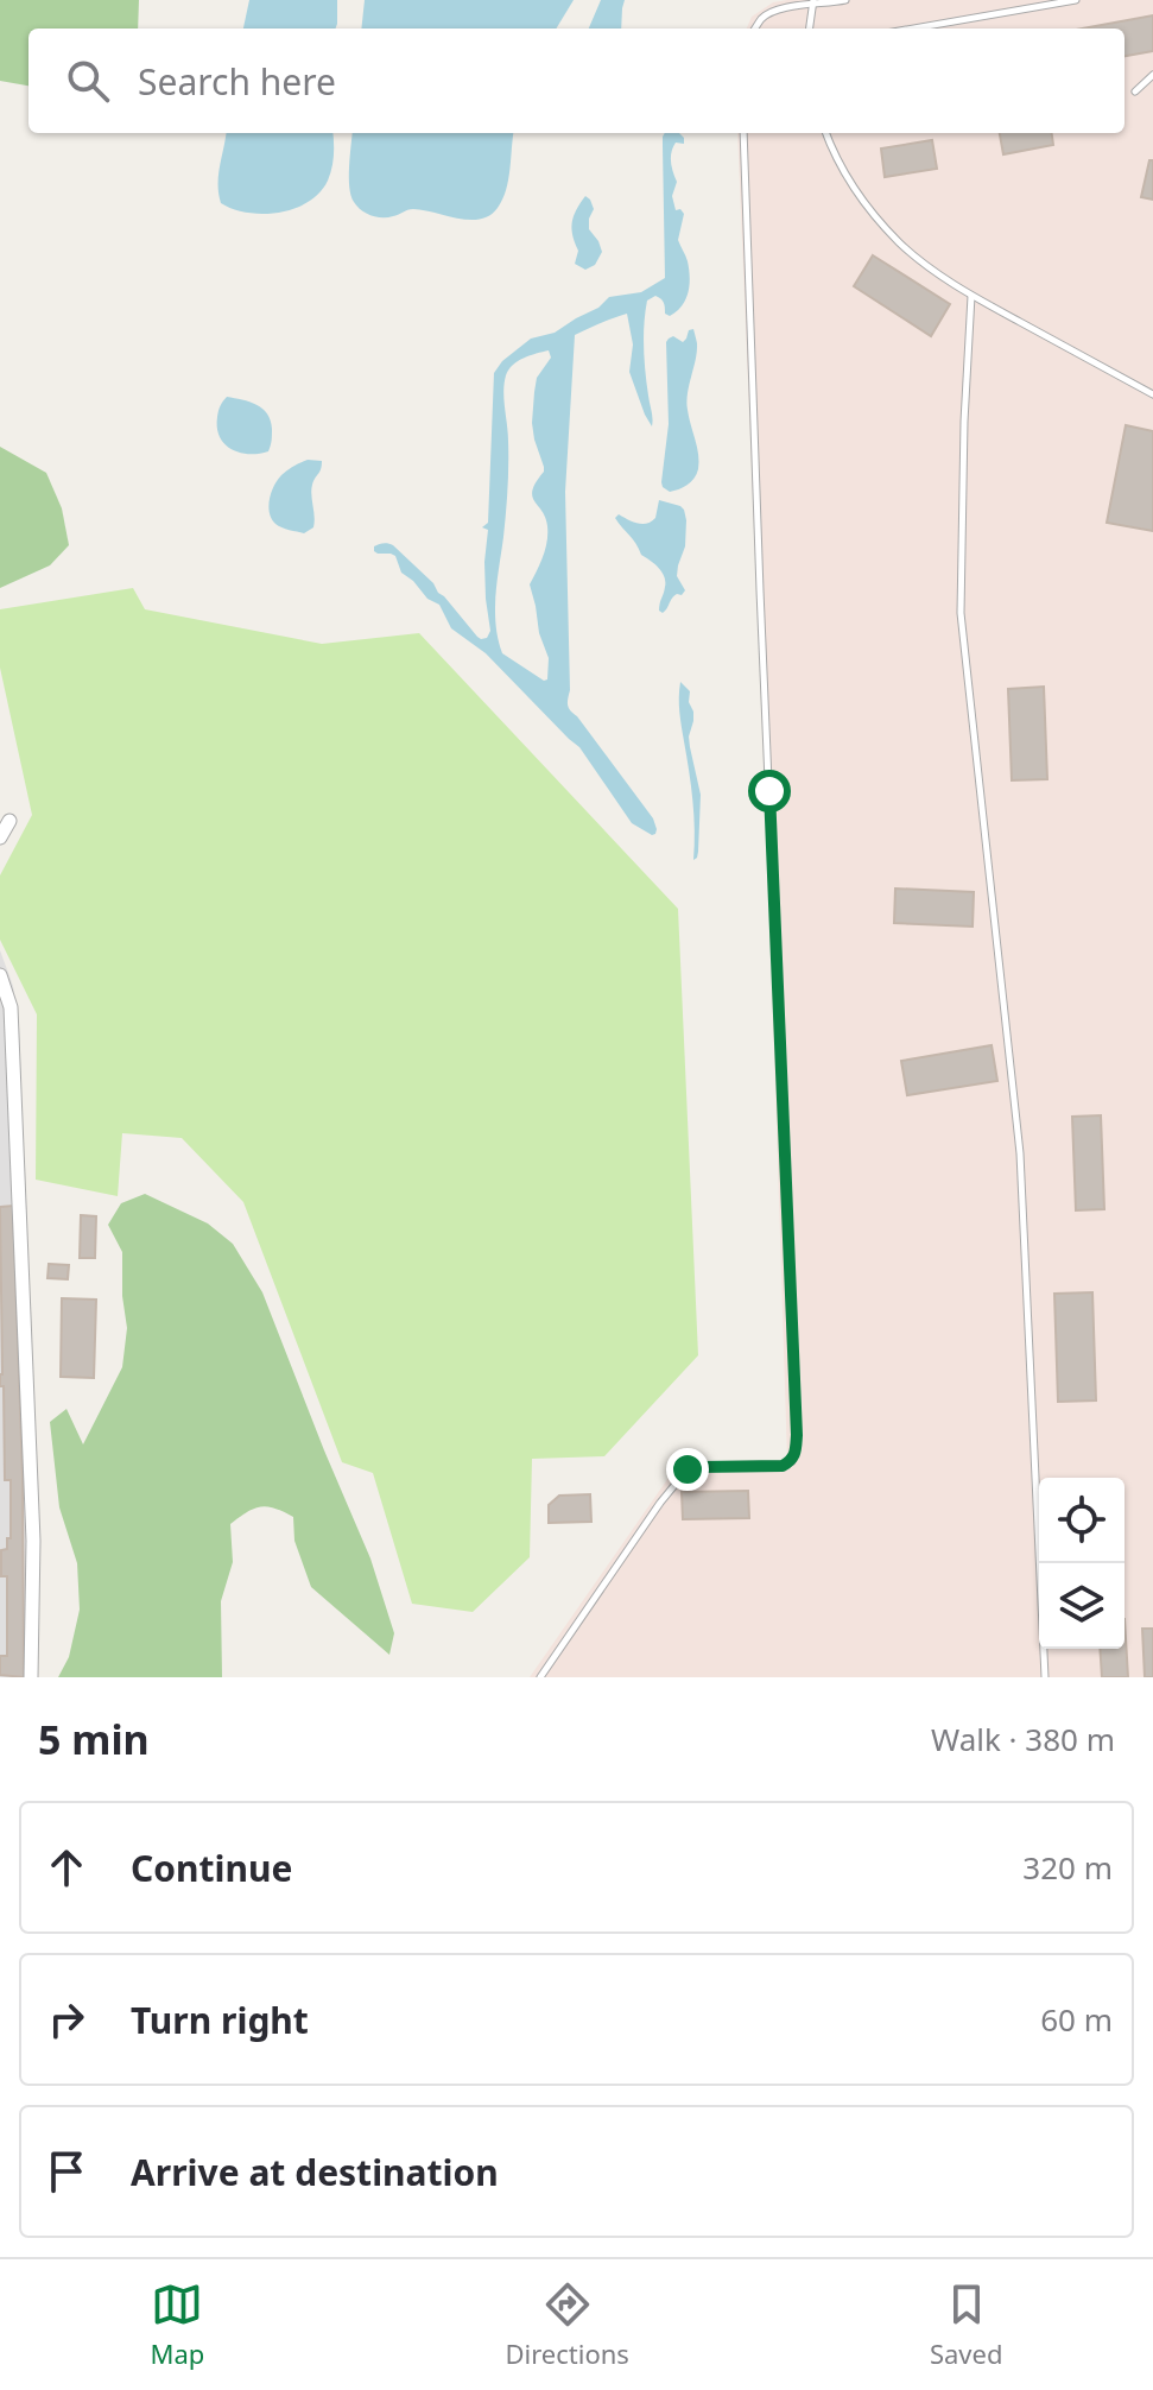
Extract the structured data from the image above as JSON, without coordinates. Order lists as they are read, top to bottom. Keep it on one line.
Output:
{"page":{"search":"Search here","heading":["5 min","Walk · 380 m"],"list":[["Continue","320 m"],["Turn right","60 m"],"Arrive at destination"],"nav":["Map","Directions","Saved"]}}
